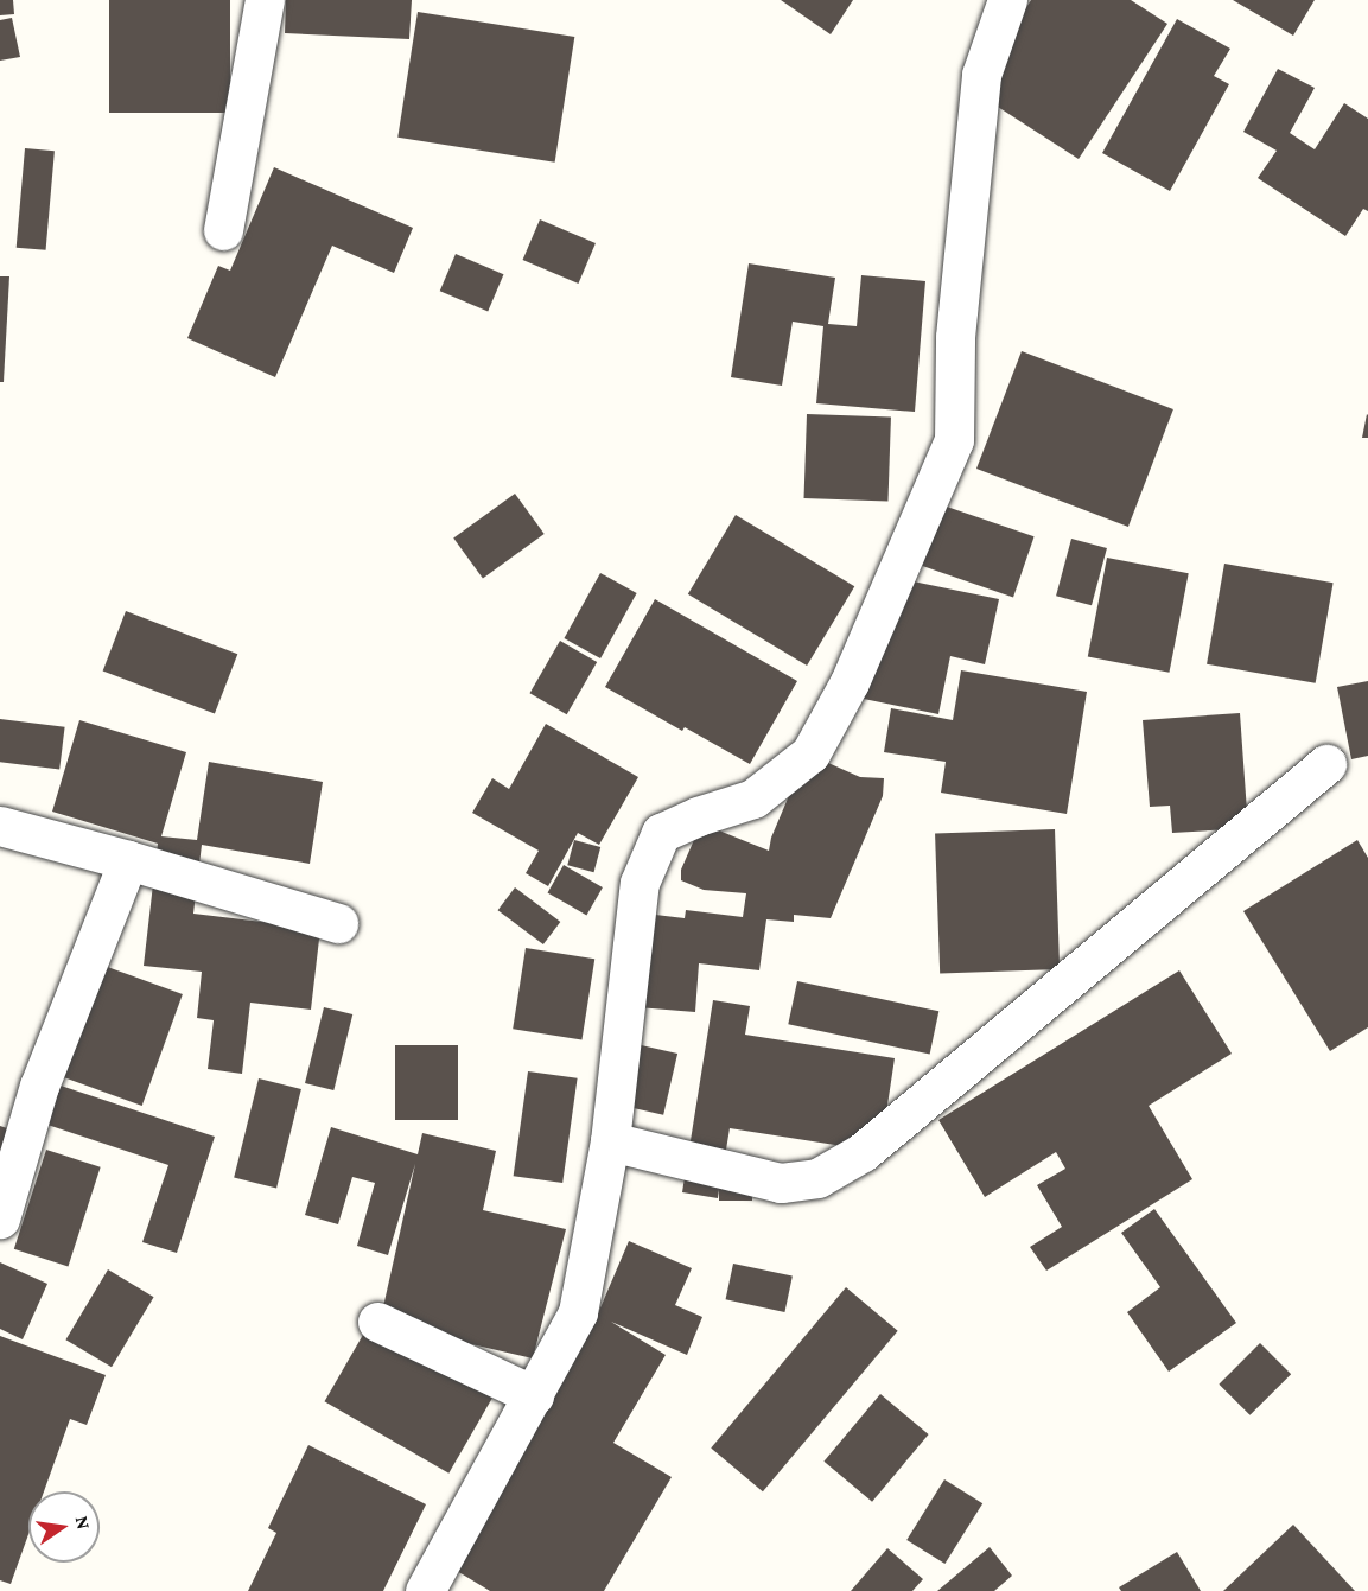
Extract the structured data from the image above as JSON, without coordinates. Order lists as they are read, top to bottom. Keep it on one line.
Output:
{"north":"right"}
